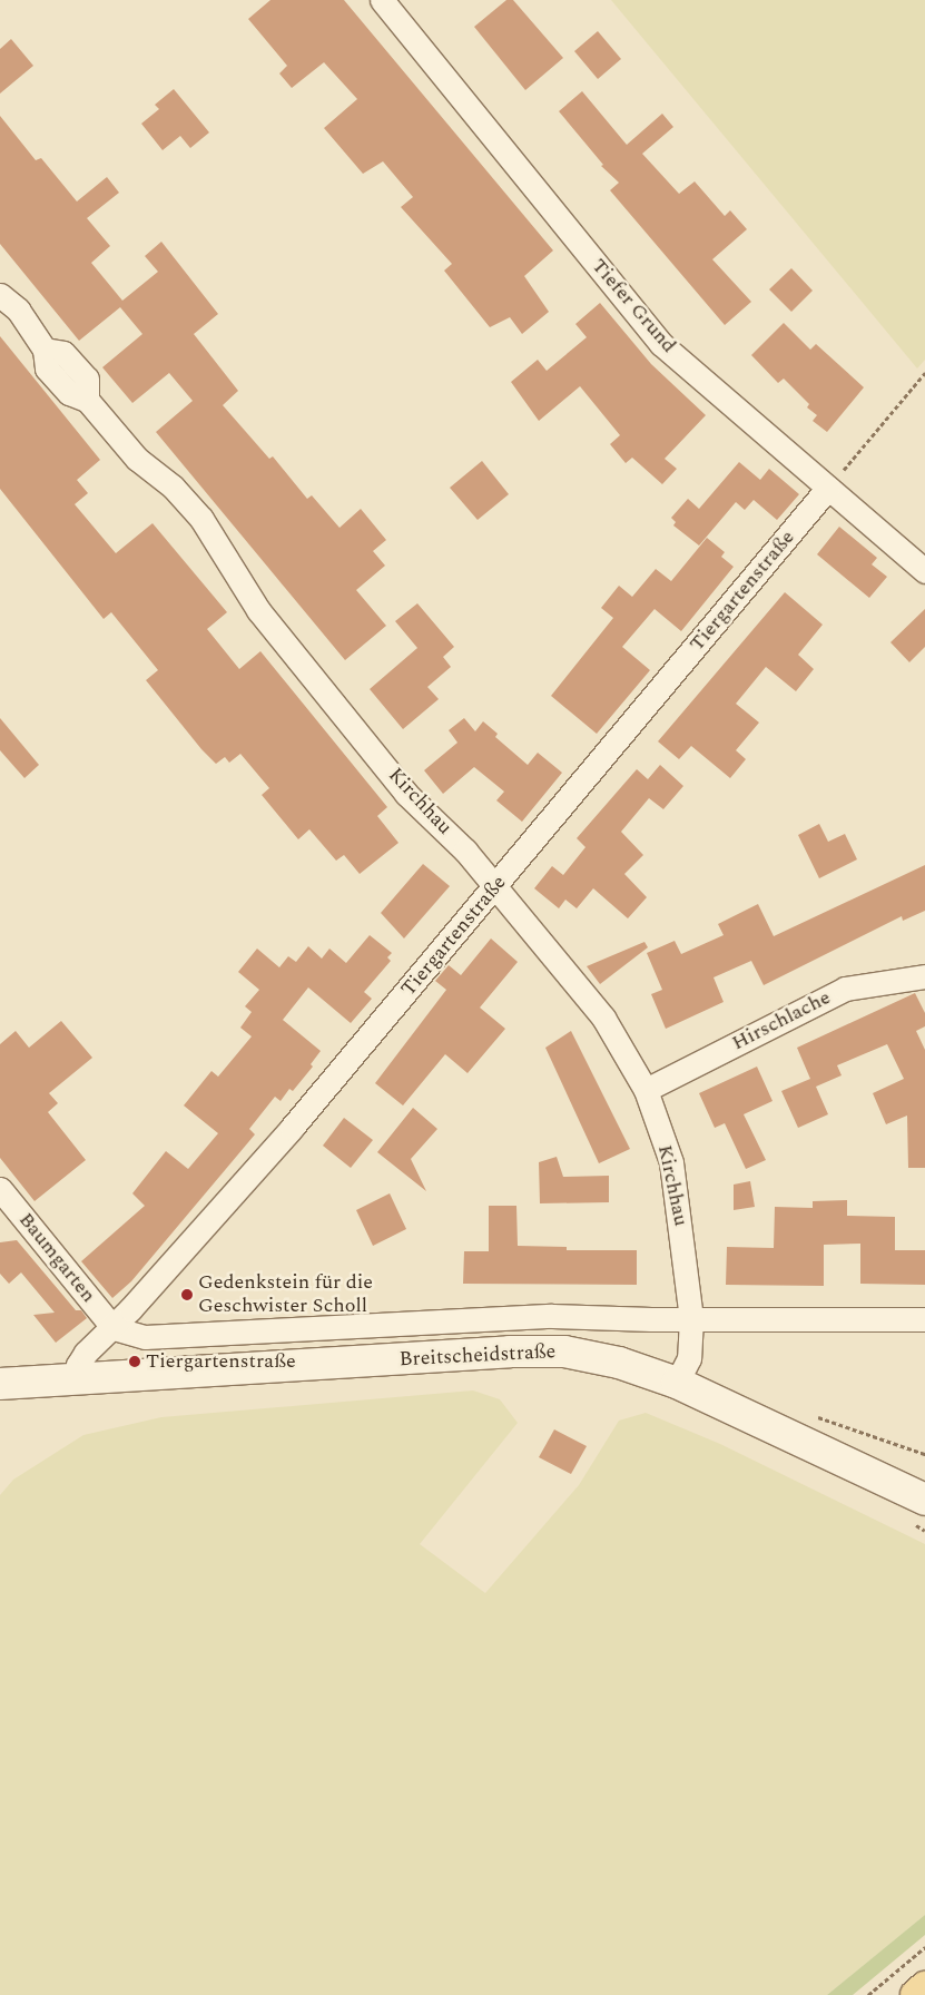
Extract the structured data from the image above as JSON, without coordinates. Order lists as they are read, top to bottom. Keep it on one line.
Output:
{"streets":{"street":["Tiefer Grund","Tiergartenstraße","Kirchhau","Hirschlache","Baumgarten","Breitscheidstraße"]},"crossings":[["Tiefer Grund","Tiergartenstraße"],["Tiergartenstraße","Kirchhau"],["Tiergartenstraße","Baumgarten"],["Tiergartenstraße","Breitscheidstraße"],["Kirchhau","Hirschlache"],["Kirchhau","Breitscheidstraße"],["Baumgarten","Breitscheidstraße"]],"places":["Gedenkstein für die Geschwister Scholl","Tiergartenstraße"]}
